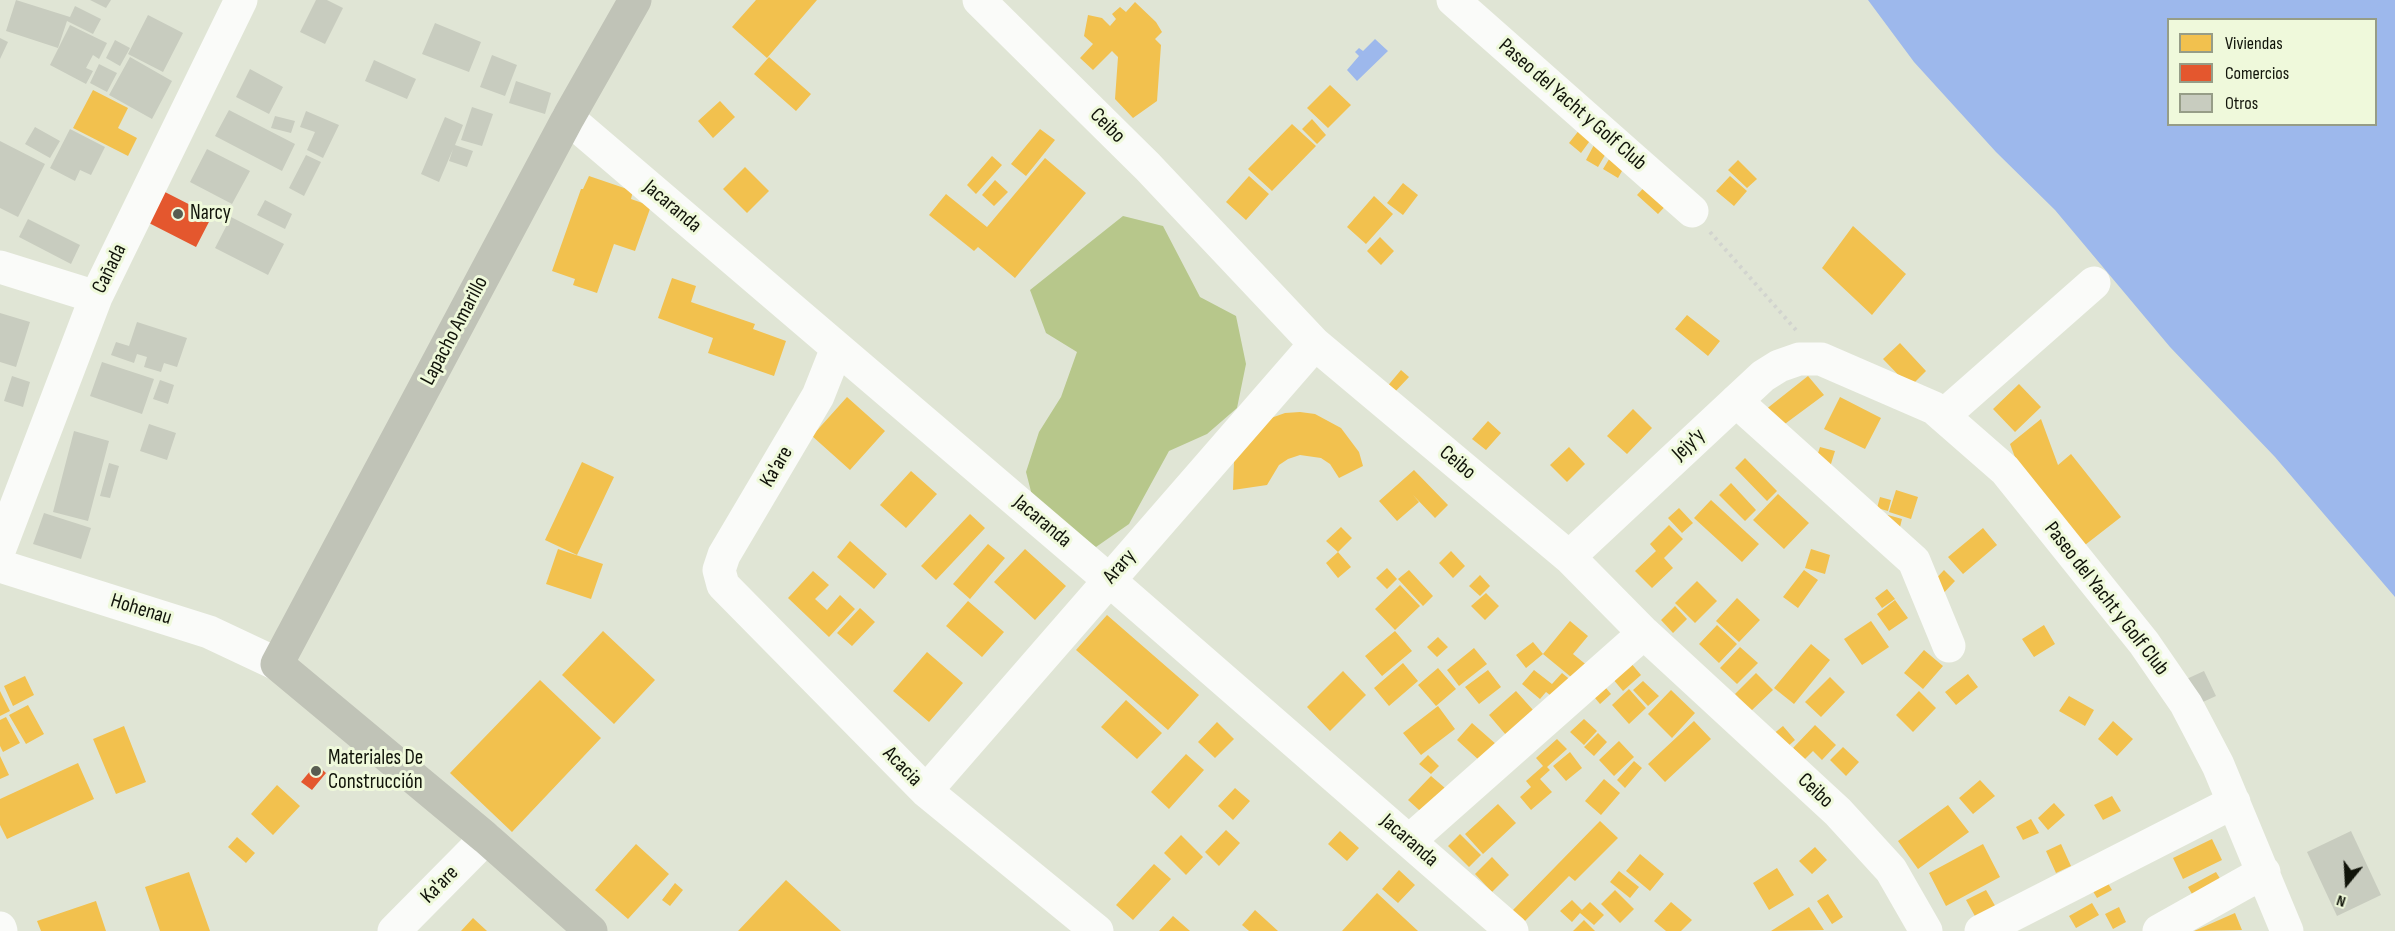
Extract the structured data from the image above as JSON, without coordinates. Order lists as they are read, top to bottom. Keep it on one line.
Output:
{"streets":{"main road":["Lapacho Amarillo"],"street":["Paseo del Yacht y Golf Club","Ceibo","Jacaranda","Cañada","Jejy'y","Ka'are","Arary","Hohenau","Acacia"]},"crossings":[["Paseo del Yacht y Golf Club","Jejy'y"],["Ceibo","Jejy'y"],["Ceibo","Arary"],["Jacaranda","Lapacho Amarillo"],["Jacaranda","Ka'are"],["Jacaranda","Arary"],["Lapacho Amarillo","Hohenau"],["Ka'are","Acacia"],["Arary","Acacia"]],"places":["Narcy","Materiales De Construcción"],"legend":["Viviendas","Comercios","Otros"],"north":"bottom"}
